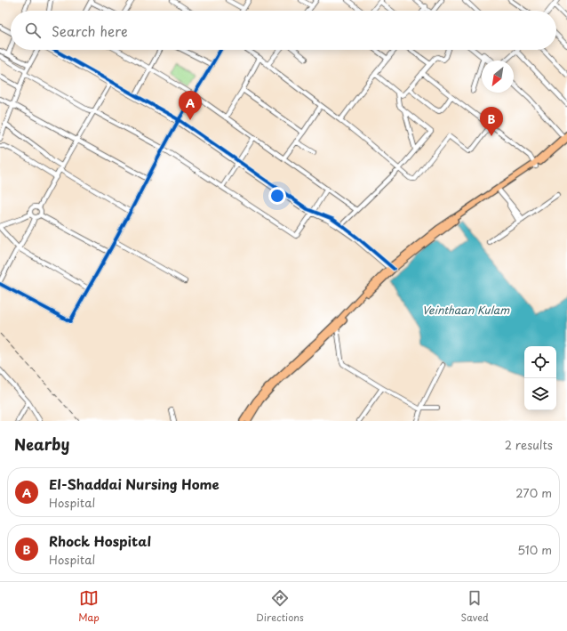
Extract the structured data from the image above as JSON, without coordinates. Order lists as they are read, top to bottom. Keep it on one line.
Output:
{"water":["Veinthaan Kulam"],"north":"bottom left","page":{"search":"Search here","pins":["A","B"],"heading":["Nearby","2 results"],"list":[{"mark":"A","name":"El-Shaddai Nursing Home","note":"Hospital","value":"270 m"},{"mark":"B","name":"Rhock Hospital","note":"Hospital","value":"510 m"}],"nav":["Map","Directions","Saved"]}}
